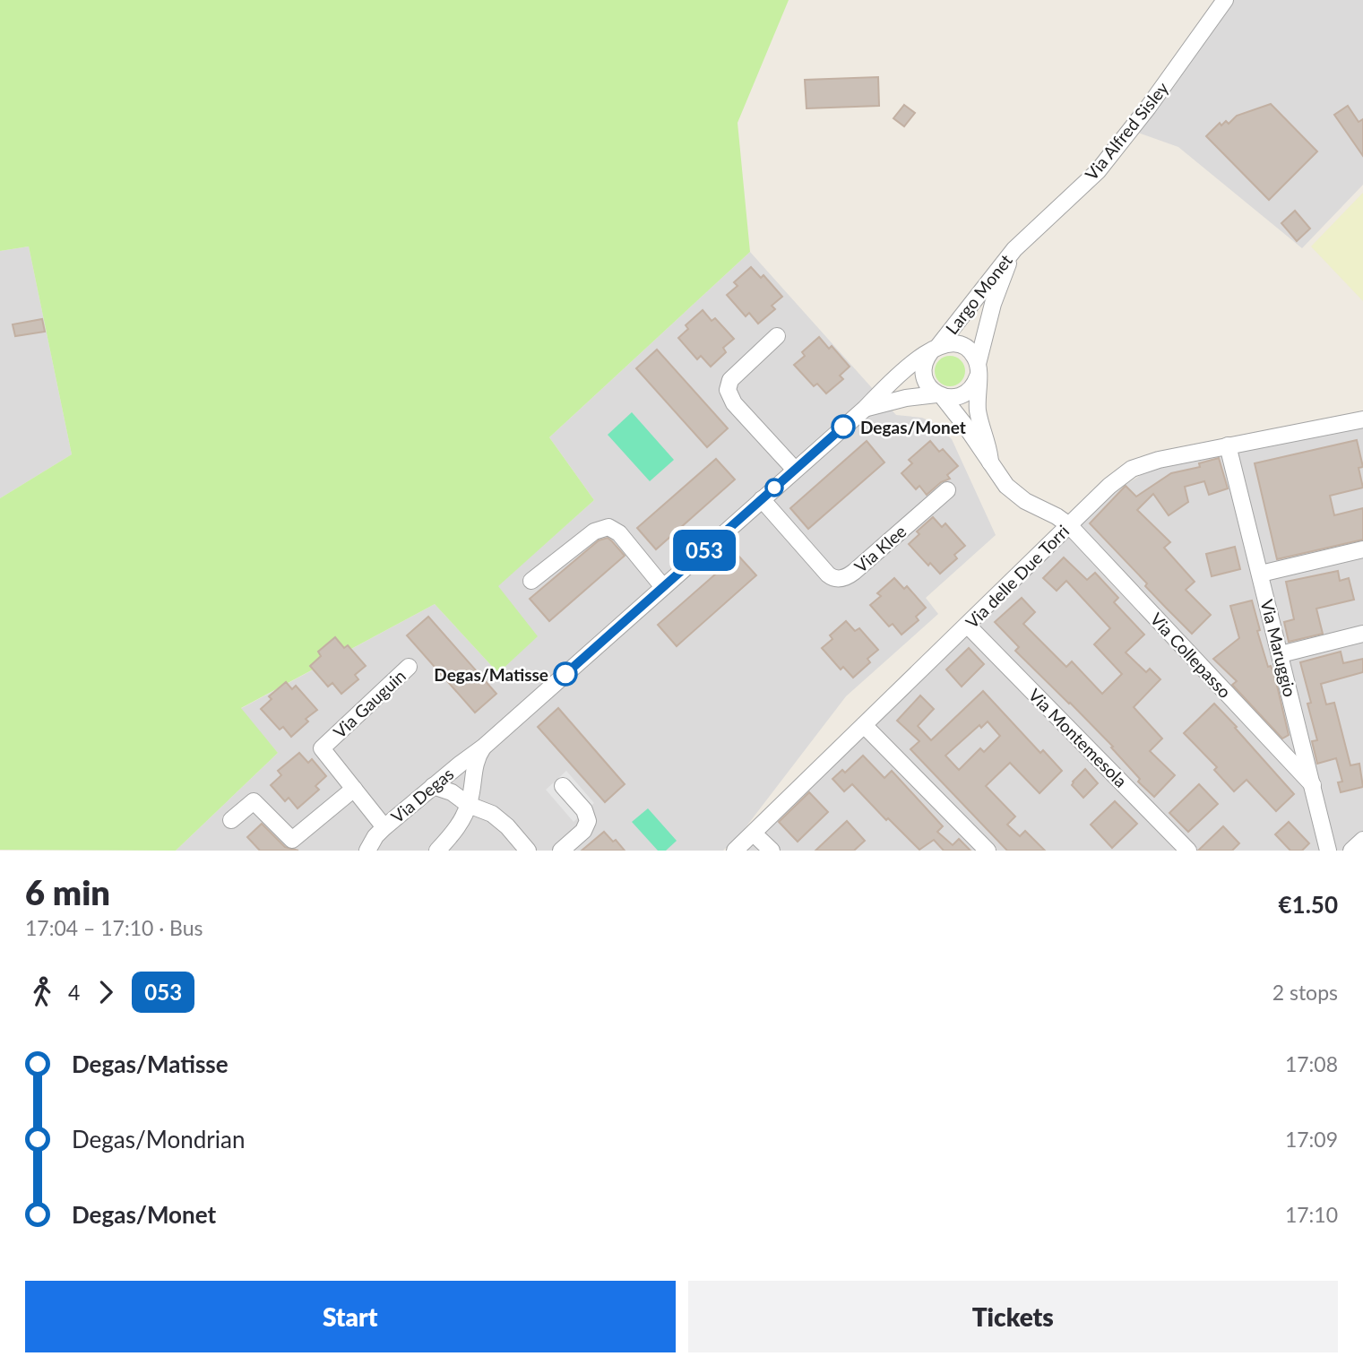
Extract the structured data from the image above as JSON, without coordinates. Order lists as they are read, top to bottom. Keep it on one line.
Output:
{"streets":{"street":["Via Alfred Sisley","Largo Monet","Via Klee","Via delle Due Torri","Via Maruggio","Via Collepasso","Via Gauguin","Via Montemesola","Via Degas"]},"crossings":[["Via Alfred Sisley","Largo Monet"],["Largo Monet","Via Degas"],["Via Klee","Via Degas"],["Via delle Due Torri","Via Maruggio"],["Via delle Due Torri","Via Collepasso"],["Via delle Due Torri","Via Montemesola"],["Via Maruggio","Via Collepasso"],["Via Gauguin","Via Degas"]],"places":["Degas/Monet","Degas/Matisse"],"lines":["bus line 053"],"page":{"on_map":"053","heading":["6 min","17:04 – 17:10 · Bus","€1.50"],"legs":["4","053","2 stops"],"list":[{"name":"Degas/Matisse","value":"17:08"},{"name":"Degas/Mondrian","value":"17:09"},{"name":"Degas/Monet","value":"17:10"}],"buttons":["Start","Tickets"]}}
